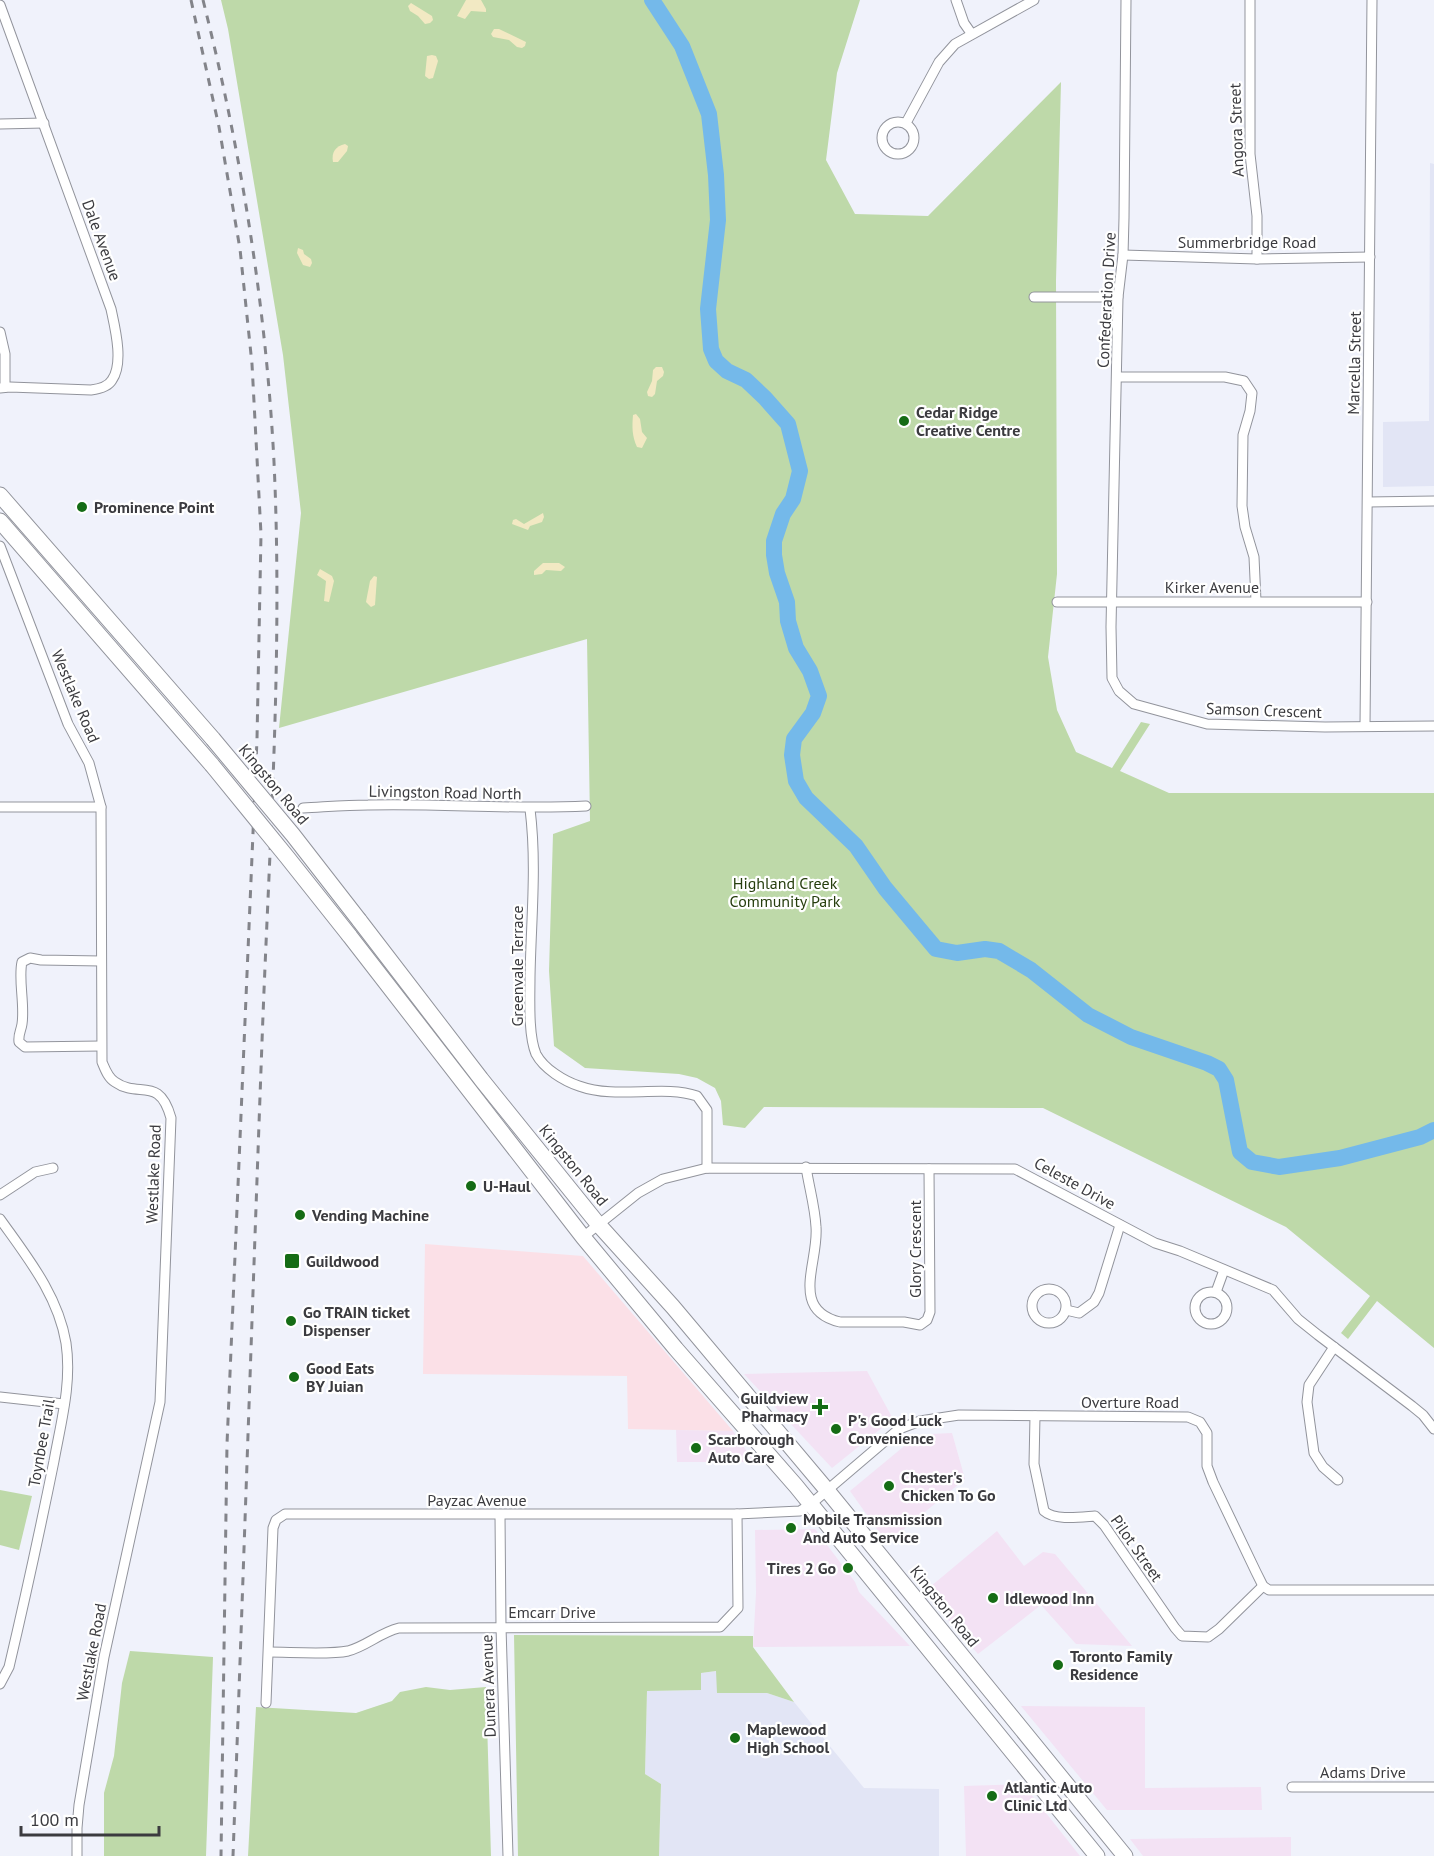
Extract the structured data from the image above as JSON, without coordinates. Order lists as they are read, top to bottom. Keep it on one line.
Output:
{"streets":{"main road":["Kingston Road"],"street":["Angora Street","Dale Avenue","Summerbridge Road","Confederation Drive","Marcella Street","Kirker Avenue","Westlake Road","Samson Crescent","Livingston Road North","Greenvale Terrace","Celeste Drive","Glory Crescent","Overture Road","Toynbee Trail","Payzac Avenue","Pilot Street","Emcarr Drive","Dunera Avenue","Adams Drive"]},"crossings":[["Angora Street","Summerbridge Road"],["Summerbridge Road","Confederation Drive"],["Summerbridge Road","Marcella Street"],["Confederation Drive","Kirker Avenue"],["Confederation Drive","Samson Crescent"],["Marcella Street","Kirker Avenue"],["Marcella Street","Samson Crescent"],["Kirker Avenue","Samson Crescent"],["Kingston Road","Celeste Drive"],["Kingston Road","Overture Road"],["Livingston Road North","Greenvale Terrace"],["Greenvale Terrace","Celeste Drive"],["Celeste Drive","Glory Crescent"],["Overture Road","Payzac Avenue"],["Overture Road","Pilot Street"],["Payzac Avenue","Emcarr Drive"],["Payzac Avenue","Dunera Avenue"],["Emcarr Drive","Dunera Avenue"]],"parks":["Highland Creek Community Park"],"places":{"other":["Cedar Ridge Creative Centre","Prominence Point","U-Haul","Vending Machine","Go TRAIN ticket Dispenser","Good Eats BY Juian","P's Good Luck Convenience","Scarborough Auto Care","Chester's Chicken To Go","Mobile Transmission And Auto Service","Tires 2 Go","Idlewood Inn","Toronto Family Residence","Maplewood High School","Atlantic Auto Clinic Ltd"],"transit":["Guildwood"],"health":["Guildview Pharmacy"]},"scale_bar":"100 m"}
